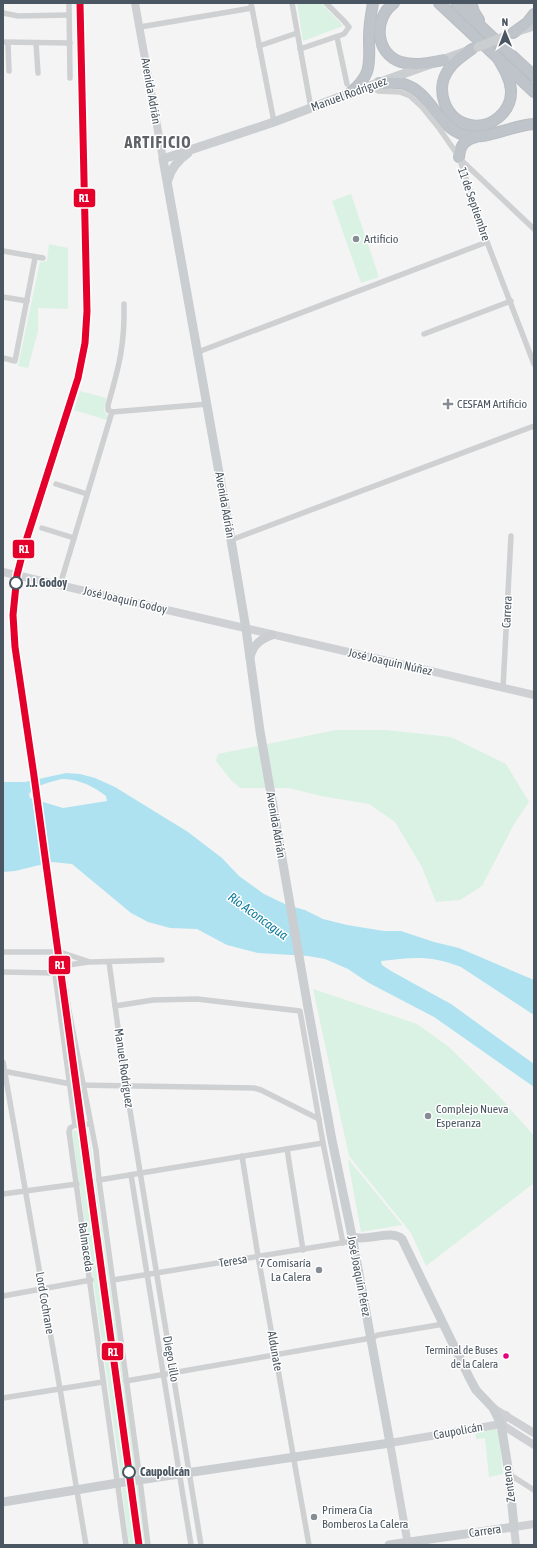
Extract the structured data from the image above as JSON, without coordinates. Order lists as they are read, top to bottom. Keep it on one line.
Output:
{"streets":{"main road":["Avenida Adrián","Manuel Rodríguez","Carrera","Teresa","José Joaquín Pérez","Caupolicán","Zenteno"],"street":["11 de Septiembre","José Joaquín Godoy","José Joaquín Núñez","Balmaceda","Lord Cochrane","Aldunate","Diego Lillo"]},"crossings":[["Avenida Adrián","Manuel Rodríguez"],["Avenida Adrián","José Joaquín Godoy"],["Avenida Adrián","José Joaquín Núñez"],["Avenida Adrián","José Joaquín Pérez"],["Manuel Rodríguez","11 de Septiembre"],["Manuel Rodríguez","Diego Lillo"],["José Joaquín Godoy","José Joaquín Núñez"],["Carrera","José Joaquín Núñez"],["Carrera","José Joaquín Pérez"],["Carrera","Zenteno"],["Balmaceda","Teresa"],["Balmaceda","Caupolicán"],["Teresa","José Joaquín Pérez"],["Teresa","Aldunate"],["Teresa","Diego Lillo"],["José Joaquín Pérez","Caupolicán"],["Lord Cochrane","Caupolicán"],["Aldunate","Caupolicán"],["Diego Lillo","Caupolicán"],["Caupolicán","Zenteno"]],"districts":["ARTIFICIO"],"water":["Río Aconcagua"],"places":{"other":["Artificio","J.J. Godoy","Complejo Nueva Esperanza","7 Comisaría La Calera","Terminal de Buses de la Calera","Caupolicán","Primera Cía Bomberos La Calera"],"health":["CESFAM Artificio"]},"lines":["transit line R1"],"north":"top"}
